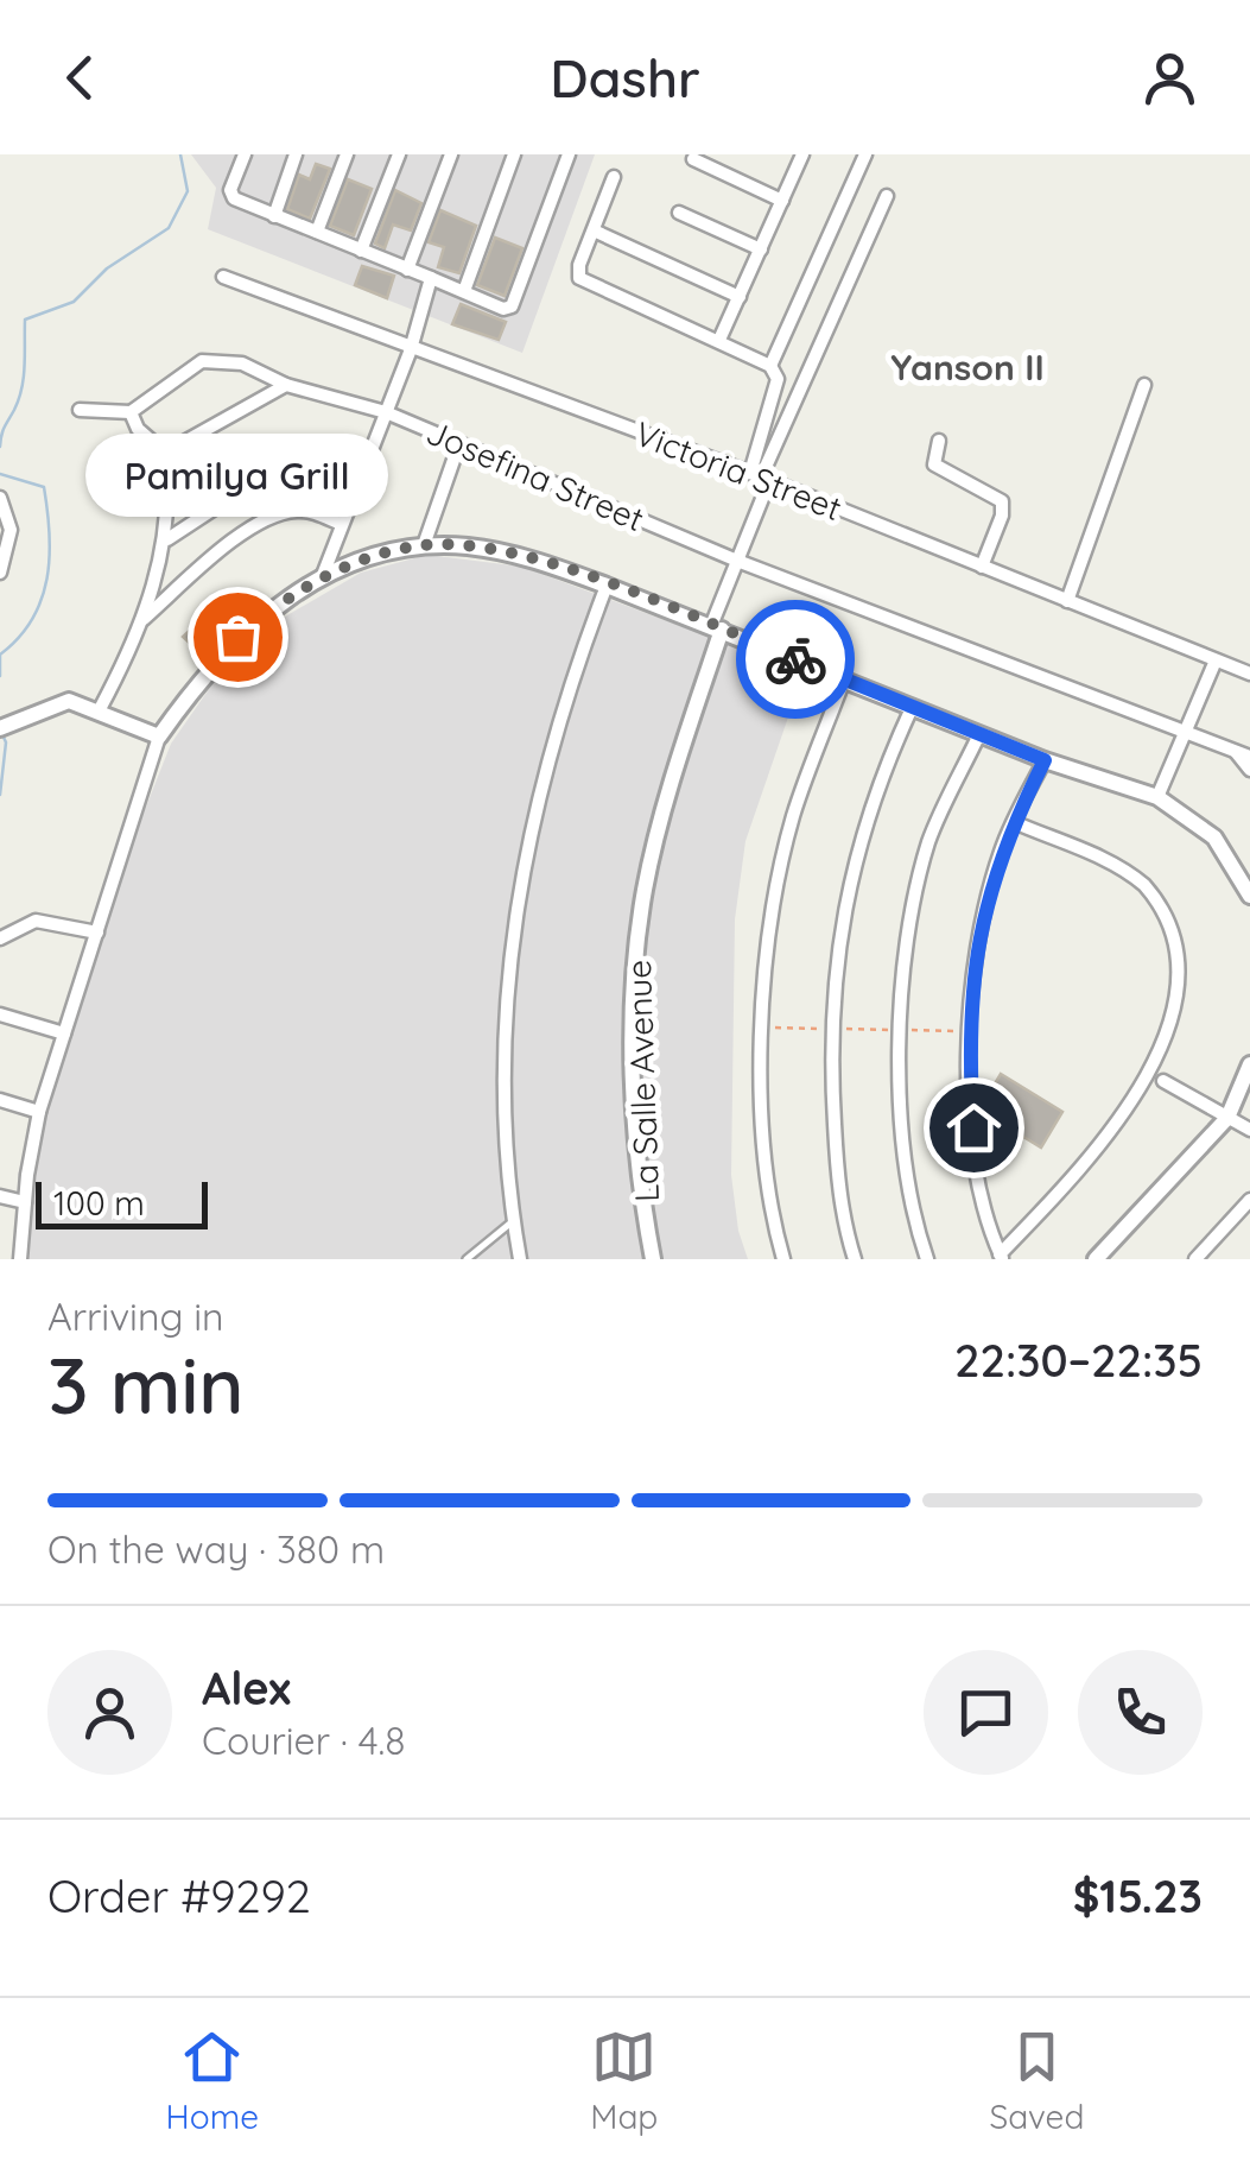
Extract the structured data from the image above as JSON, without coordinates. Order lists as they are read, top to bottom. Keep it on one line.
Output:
{"streets":{"street":["Victoria Street","Josefina Street","La Salle Avenue"]},"districts":["Yanson II"],"places":["Pamilya Grill"],"scale_bar":"100 m","page":{"header":"Dashr","bubble":"Pamilya Grill","scale":"100 m","heading":["3 min","Arriving in","22:30–22:35"],"panel":["Alex","Courier · 4.8","Order #9292","$15.23"],"bar":"On the way · 380 m","tabs":["Home","Map","Saved"]}}
